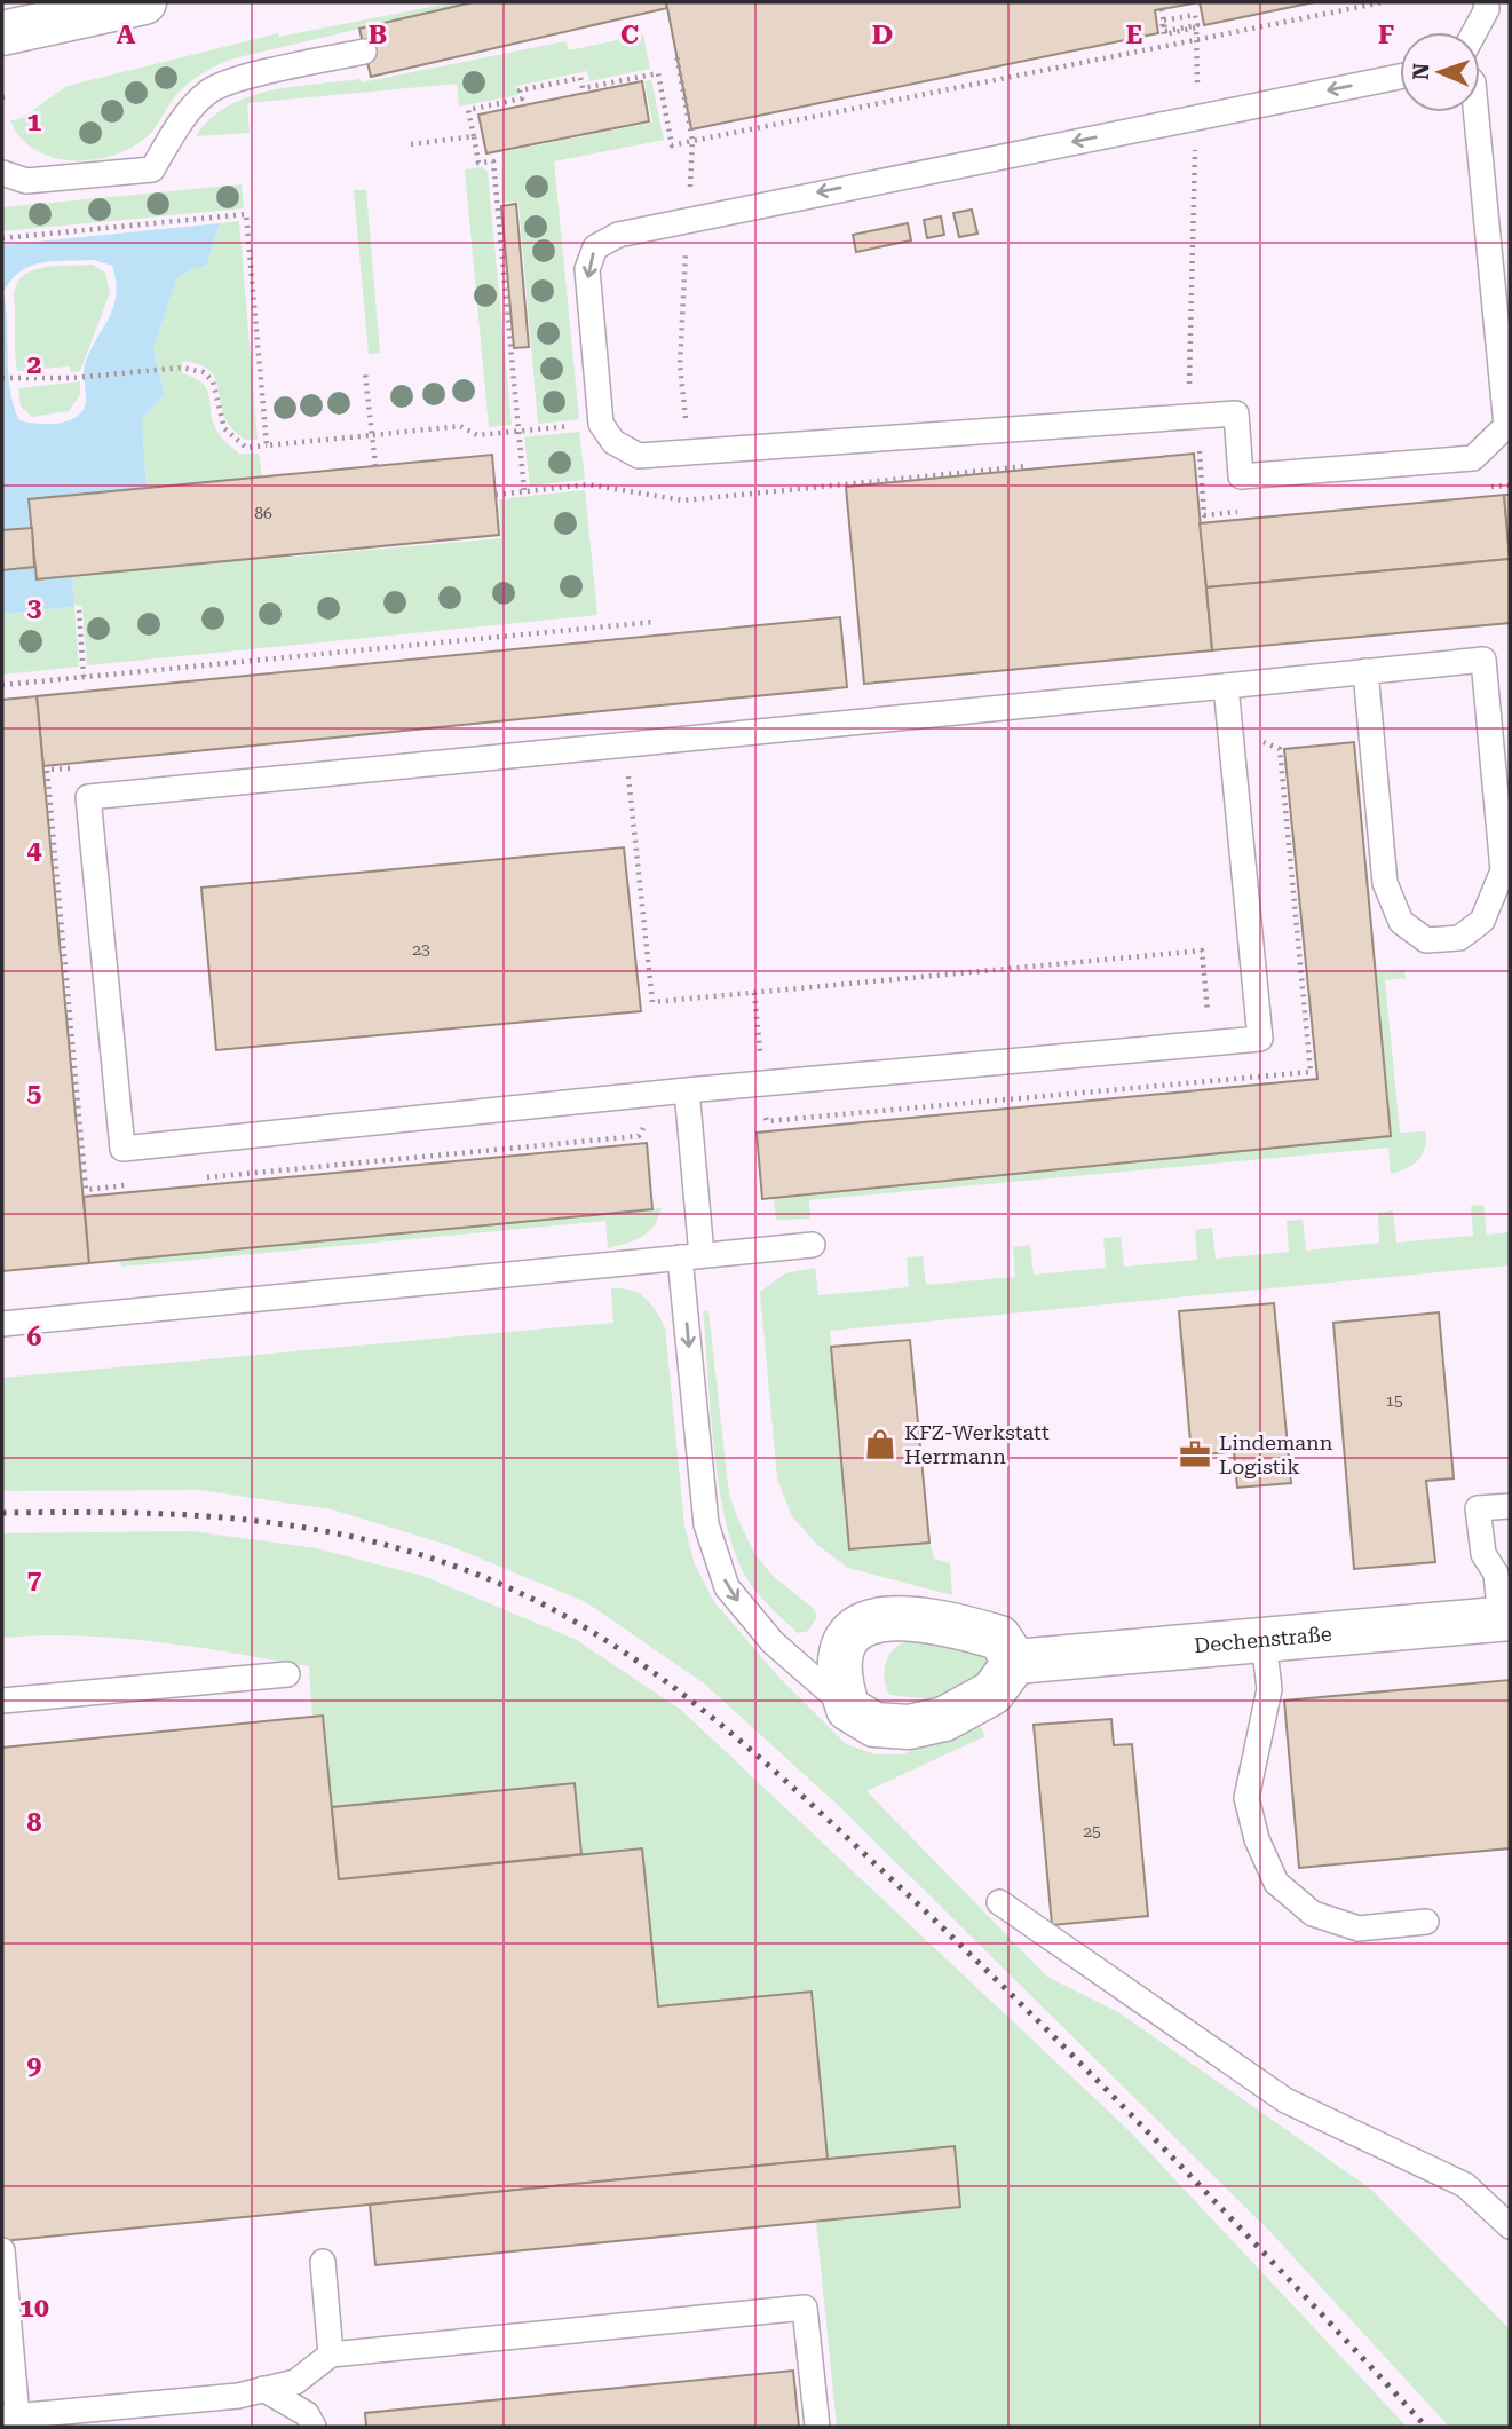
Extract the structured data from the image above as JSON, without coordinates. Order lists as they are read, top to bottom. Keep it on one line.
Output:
{"streets":{"street":["Dechenstraße"]},"places":{"shop":["KFZ-Werkstatt Herrmann"],"office":["Lindemann Logistik"]},"house_numbers":["86","23","15","25"],"north":"left","grid":{"columns":["A","B","C","D","E","F"],"rows":["1","2","3","4","5","6","7","8","9","10"]}}
